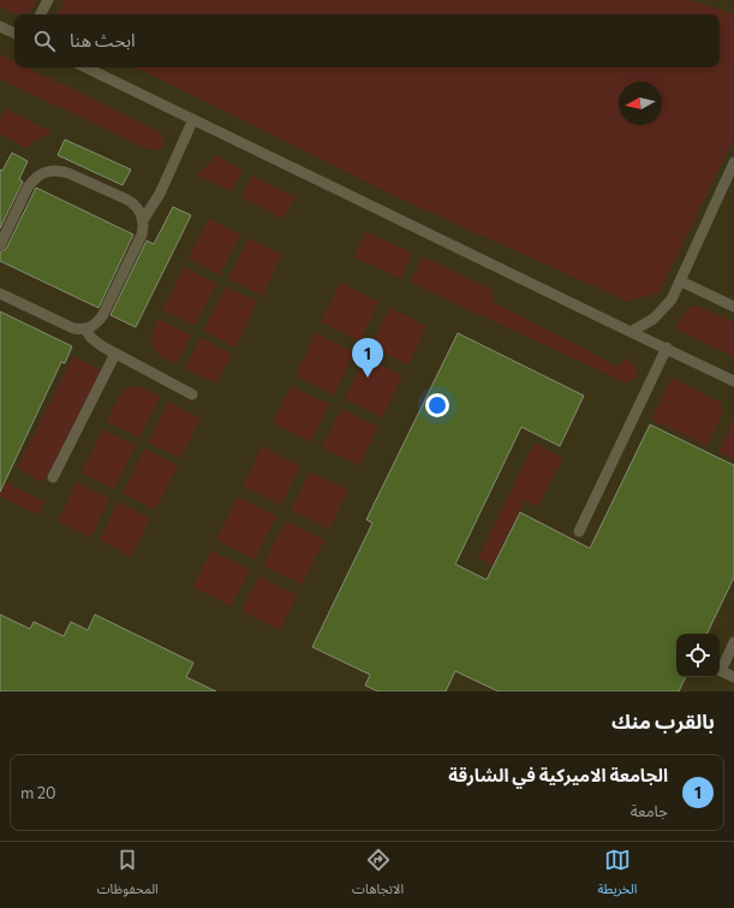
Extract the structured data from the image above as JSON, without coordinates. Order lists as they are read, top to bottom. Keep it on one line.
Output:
{"north":"left","page":{"search":"ابحث هنا","pins":"1","heading":"بالقرب منك","list":[{"mark":"1","name":"الجامعة الاميركية في الشارقة","note":"جامعة","value":"20 m"}],"nav":["الخريطة","الاتجاهات","المحفوظات"]}}
